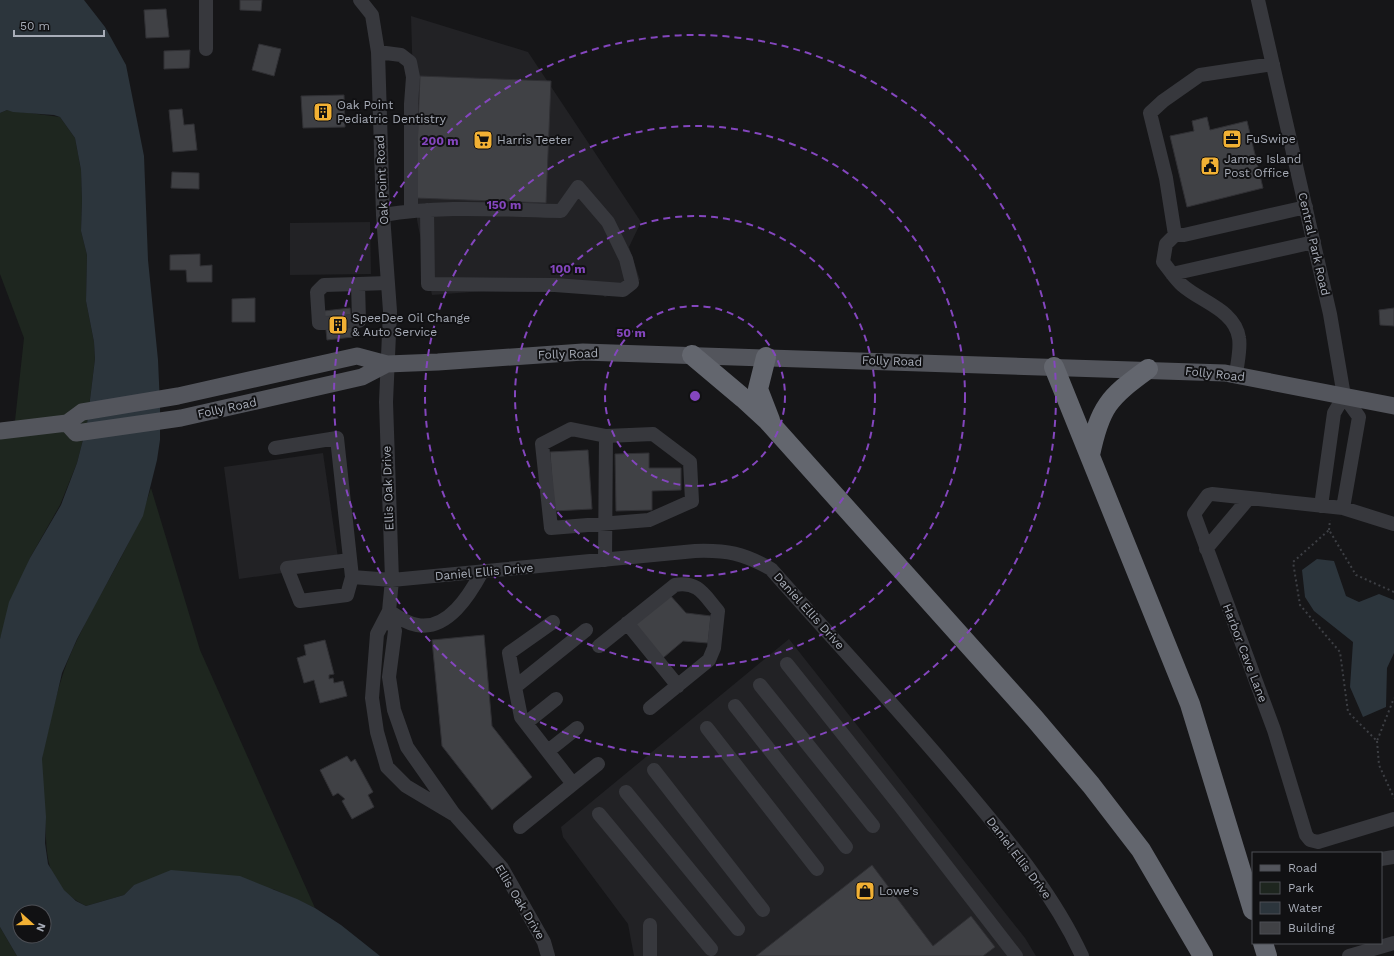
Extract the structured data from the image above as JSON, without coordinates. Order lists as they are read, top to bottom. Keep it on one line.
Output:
{"streets":{"main road":["Folly Road"],"street":["Oak Point Road","Central Park Road","Ellis Oak Drive","Daniel Ellis Drive","Harbor Cave Lane"]},"crossings":[["Oak Point Road","Folly Road"],["Oak Point Road","Ellis Oak Drive"],["Central Park Road","Folly Road"],["Folly Road","Ellis Oak Drive"],["Ellis Oak Drive","Daniel Ellis Drive"]],"places":{"building":["Oak Point Pediatric Dentistry","SpeeDee Oil Change & Auto Service"],"office":["FuSwipe"],"supermarket":["Harris Teeter"],"public building":["James Island Post Office"],"shop":["Lowe's"]},"legend":["Road","Park","Water","Building"],"scale_bar":"50 m","north":"right","rings":["200 m","150 m","100 m","50 m"]}
